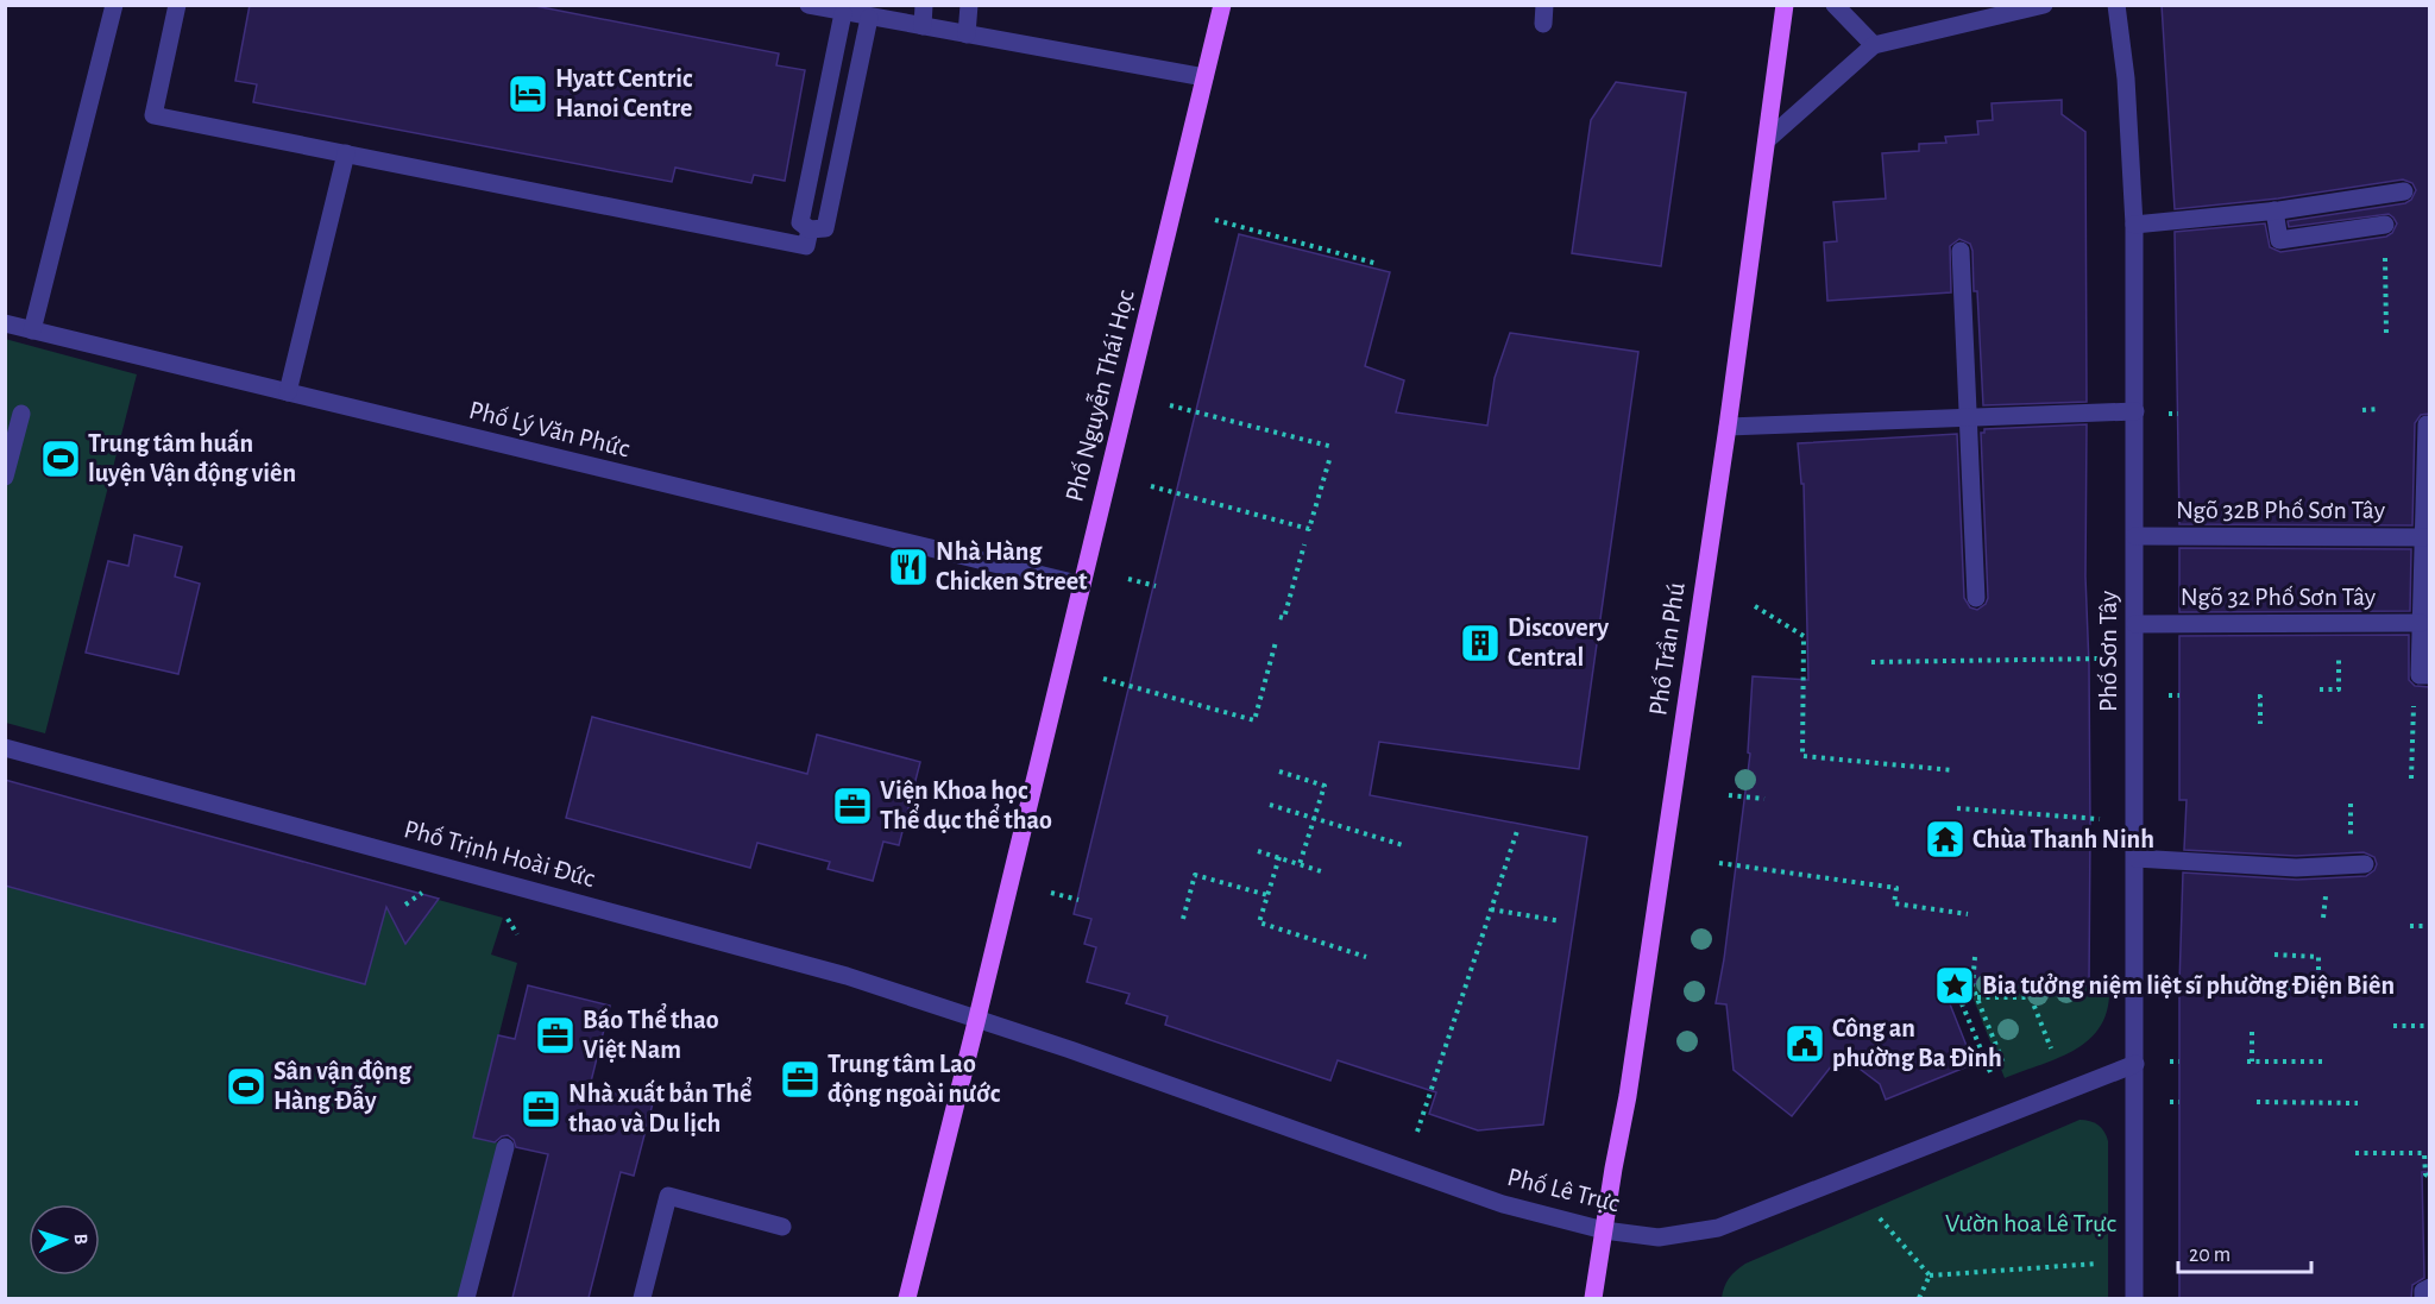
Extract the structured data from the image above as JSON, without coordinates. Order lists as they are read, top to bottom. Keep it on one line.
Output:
{"streets":{"main road":["Phố Nguyễn Thái Học","Phố Trần Phú"],"street":["Phố Lý Văn Phức","Ngõ 32B Phố Sơn Tây","Ngõ 32 Phố Sơn Tây","Phố Sơn Tây","Phố Trịnh Hoài Đức","Phố Lê Trực"]},"crossings":[["Phố Nguyễn Thái Học","Phố Lý Văn Phức"],["Phố Nguyễn Thái Học","Phố Trịnh Hoài Đức"],["Phố Nguyễn Thái Học","Phố Lê Trực"],["Ngõ 32B Phố Sơn Tây","Phố Sơn Tây"],["Ngõ 32 Phố Sơn Tây","Phố Sơn Tây"],["Phố Trần Phú","Phố Lê Trực"],["Phố Sơn Tây","Phố Lê Trực"],["Phố Trịnh Hoài Đức","Phố Lê Trực"]],"parks":["Vườn hoa Lê Trực"],"places":{"hotel":["Hyatt Centric Hanoi Centre"],"sports":["Trung tâm huấn luyện Vận động viên","Sân vận động Hàng Đẫy"],"restaurant":["Nhà Hàng Chicken Street"],"building":["Discovery Central"],"office":["Viện Khoa học Thể dục thể thao","Báo Thể thao Việt Nam","Trung tâm Lao động ngoài nước","Nhà xuất bản Thể thao và Du lịch"],"temple":["Chùa Thanh Ninh"],"place":["Bia tưởng niệm liệt sĩ phường Điện Biên"],"public building":["Công an phường Ba Đình"]},"scale_bar":"20 m","north":"right"}
